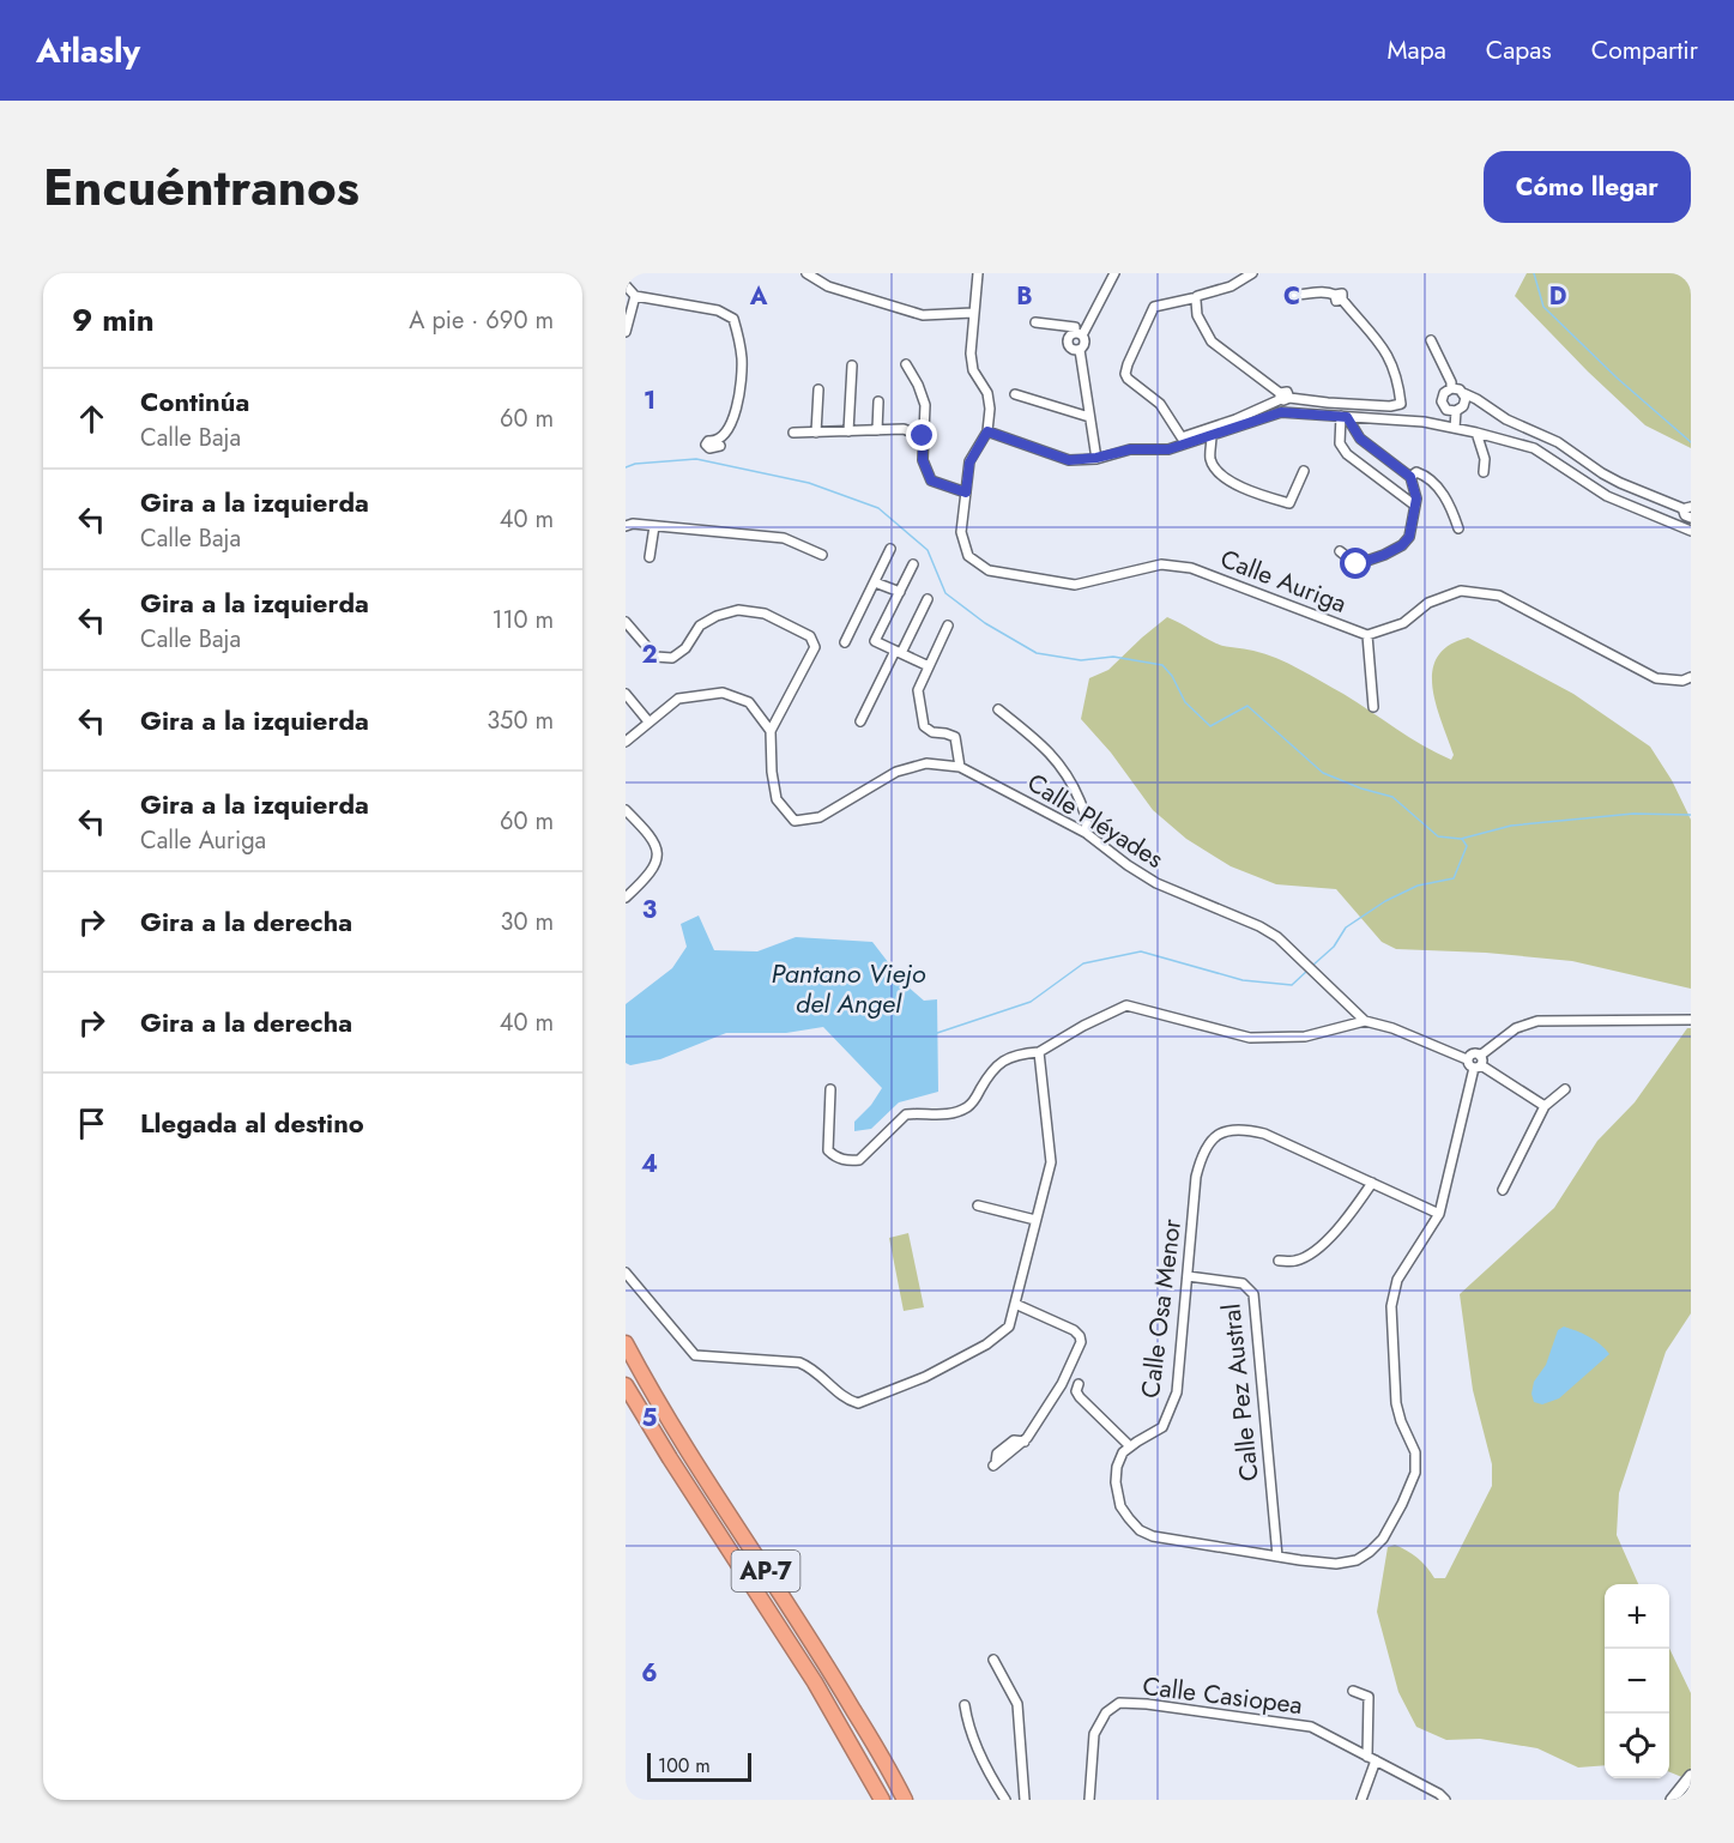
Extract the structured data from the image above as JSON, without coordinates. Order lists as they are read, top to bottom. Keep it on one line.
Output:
{"streets":{"highway":["AP-7"],"street":["Calle Auriga","Calle Pléyades","Calle Osa Menor","Calle Pez Austral","Calle Casiopea"]},"crossings":[["Calle Osa Menor","Calle Pez Austral"]],"water":["Pantano Viejo del Angel"],"scale_bar":"100 m","page":{"header":"Atlasly","nav":["Mapa","Capas","Compartir"],"title":"Encuéntranos","buttons":"Cómo llegar","heading":["9 min","A pie · 690 m"],"list":[["Continúa","Calle Baja","60 m"],["Gira a la izquierda","Calle Baja","40 m"],["Gira a la izquierda","Calle Baja","110 m"],["Gira a la izquierda","350 m"],["Gira a la izquierda","Calle Auriga","60 m"],["Gira a la derecha","30 m"],["Gira a la derecha","40 m"],"Llegada al destino"],"map_buttons":["+","−"],"scale":"100 m"},"grid":{"columns":["A","B","C","D"],"rows":["1","2","3","4","5","6"]}}
